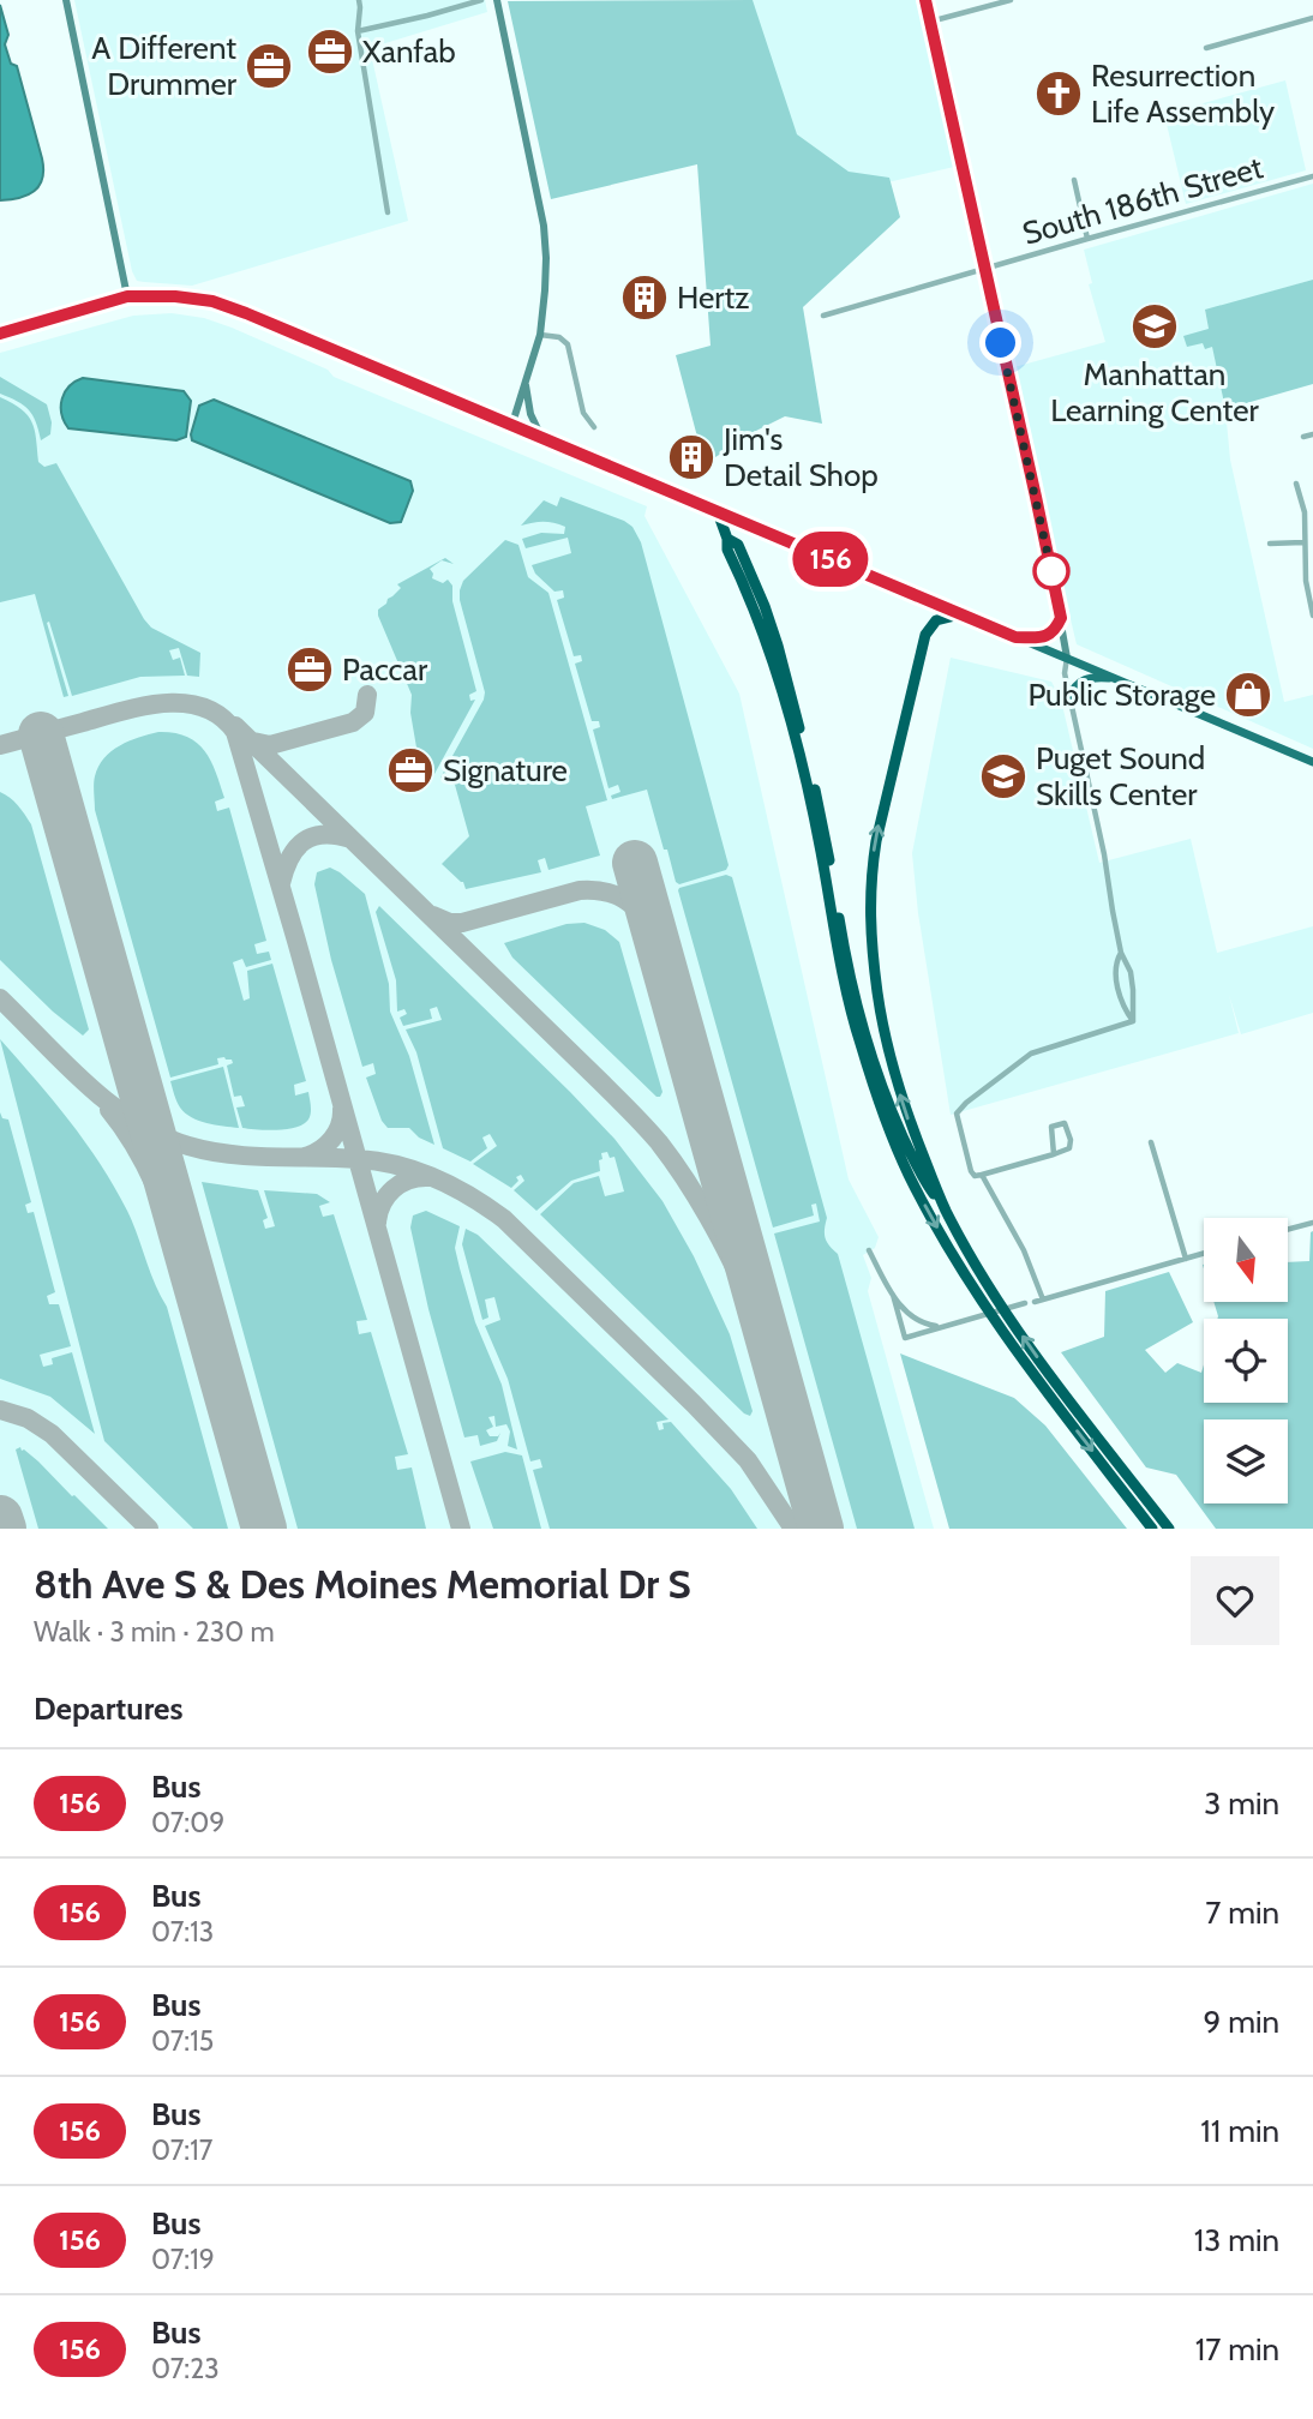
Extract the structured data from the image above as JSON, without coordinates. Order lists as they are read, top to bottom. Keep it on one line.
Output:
{"streets":{"street":["South 186th Street"]},"places":{"office":["Xanfab","A Different Drummer","Paccar","Signature"],"church":["Resurrection Life Assembly"],"building":["Hertz","Jim's Detail Shop"],"school or university":["Manhattan Learning Center","Puget Sound Skills Center"],"shop":["Public Storage"]},"lines":["bus line 156"],"north":"bottom","page":{"on_map":"156","heading":[["8th Ave S & Des Moines Memorial Dr S","Walk · 3 min · 230 m"],"Departures"],"list":[{"mark":"156","name":"Bus","note":"07:09","value":"3 min"},{"mark":"156","name":"Bus","note":"07:13","value":"7 min"},{"mark":"156","name":"Bus","note":"07:15","value":"9 min"},{"mark":"156","name":"Bus","note":"07:17","value":"11 min"},{"mark":"156","name":"Bus","note":"07:19","value":"13 min"},{"mark":"156","name":"Bus","note":"07:23","value":"17 min"}]}}
